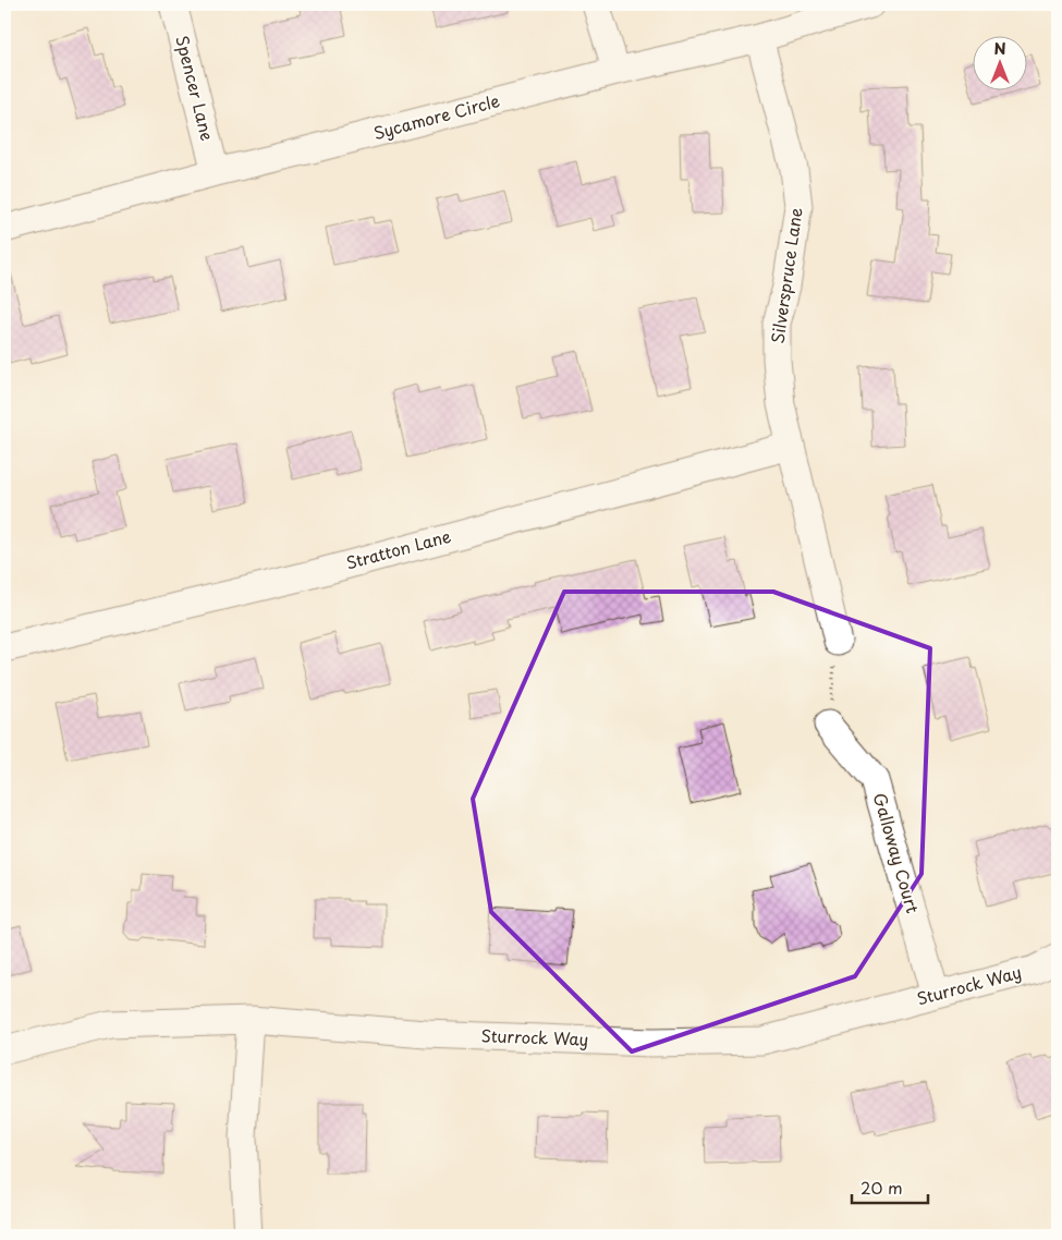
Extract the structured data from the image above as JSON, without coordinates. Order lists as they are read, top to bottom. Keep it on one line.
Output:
{"streets":{"street":["Spencer Lane","Sycamore Circle","Silverspruce Lane","Stratton Lane","Galloway Court","Sturrock Way"]},"crossings":[["Spencer Lane","Sycamore Circle"],["Sycamore Circle","Silverspruce Lane"],["Silverspruce Lane","Stratton Lane"],["Galloway Court","Sturrock Way"]],"scale_bar":"20 m","north":"top"}
